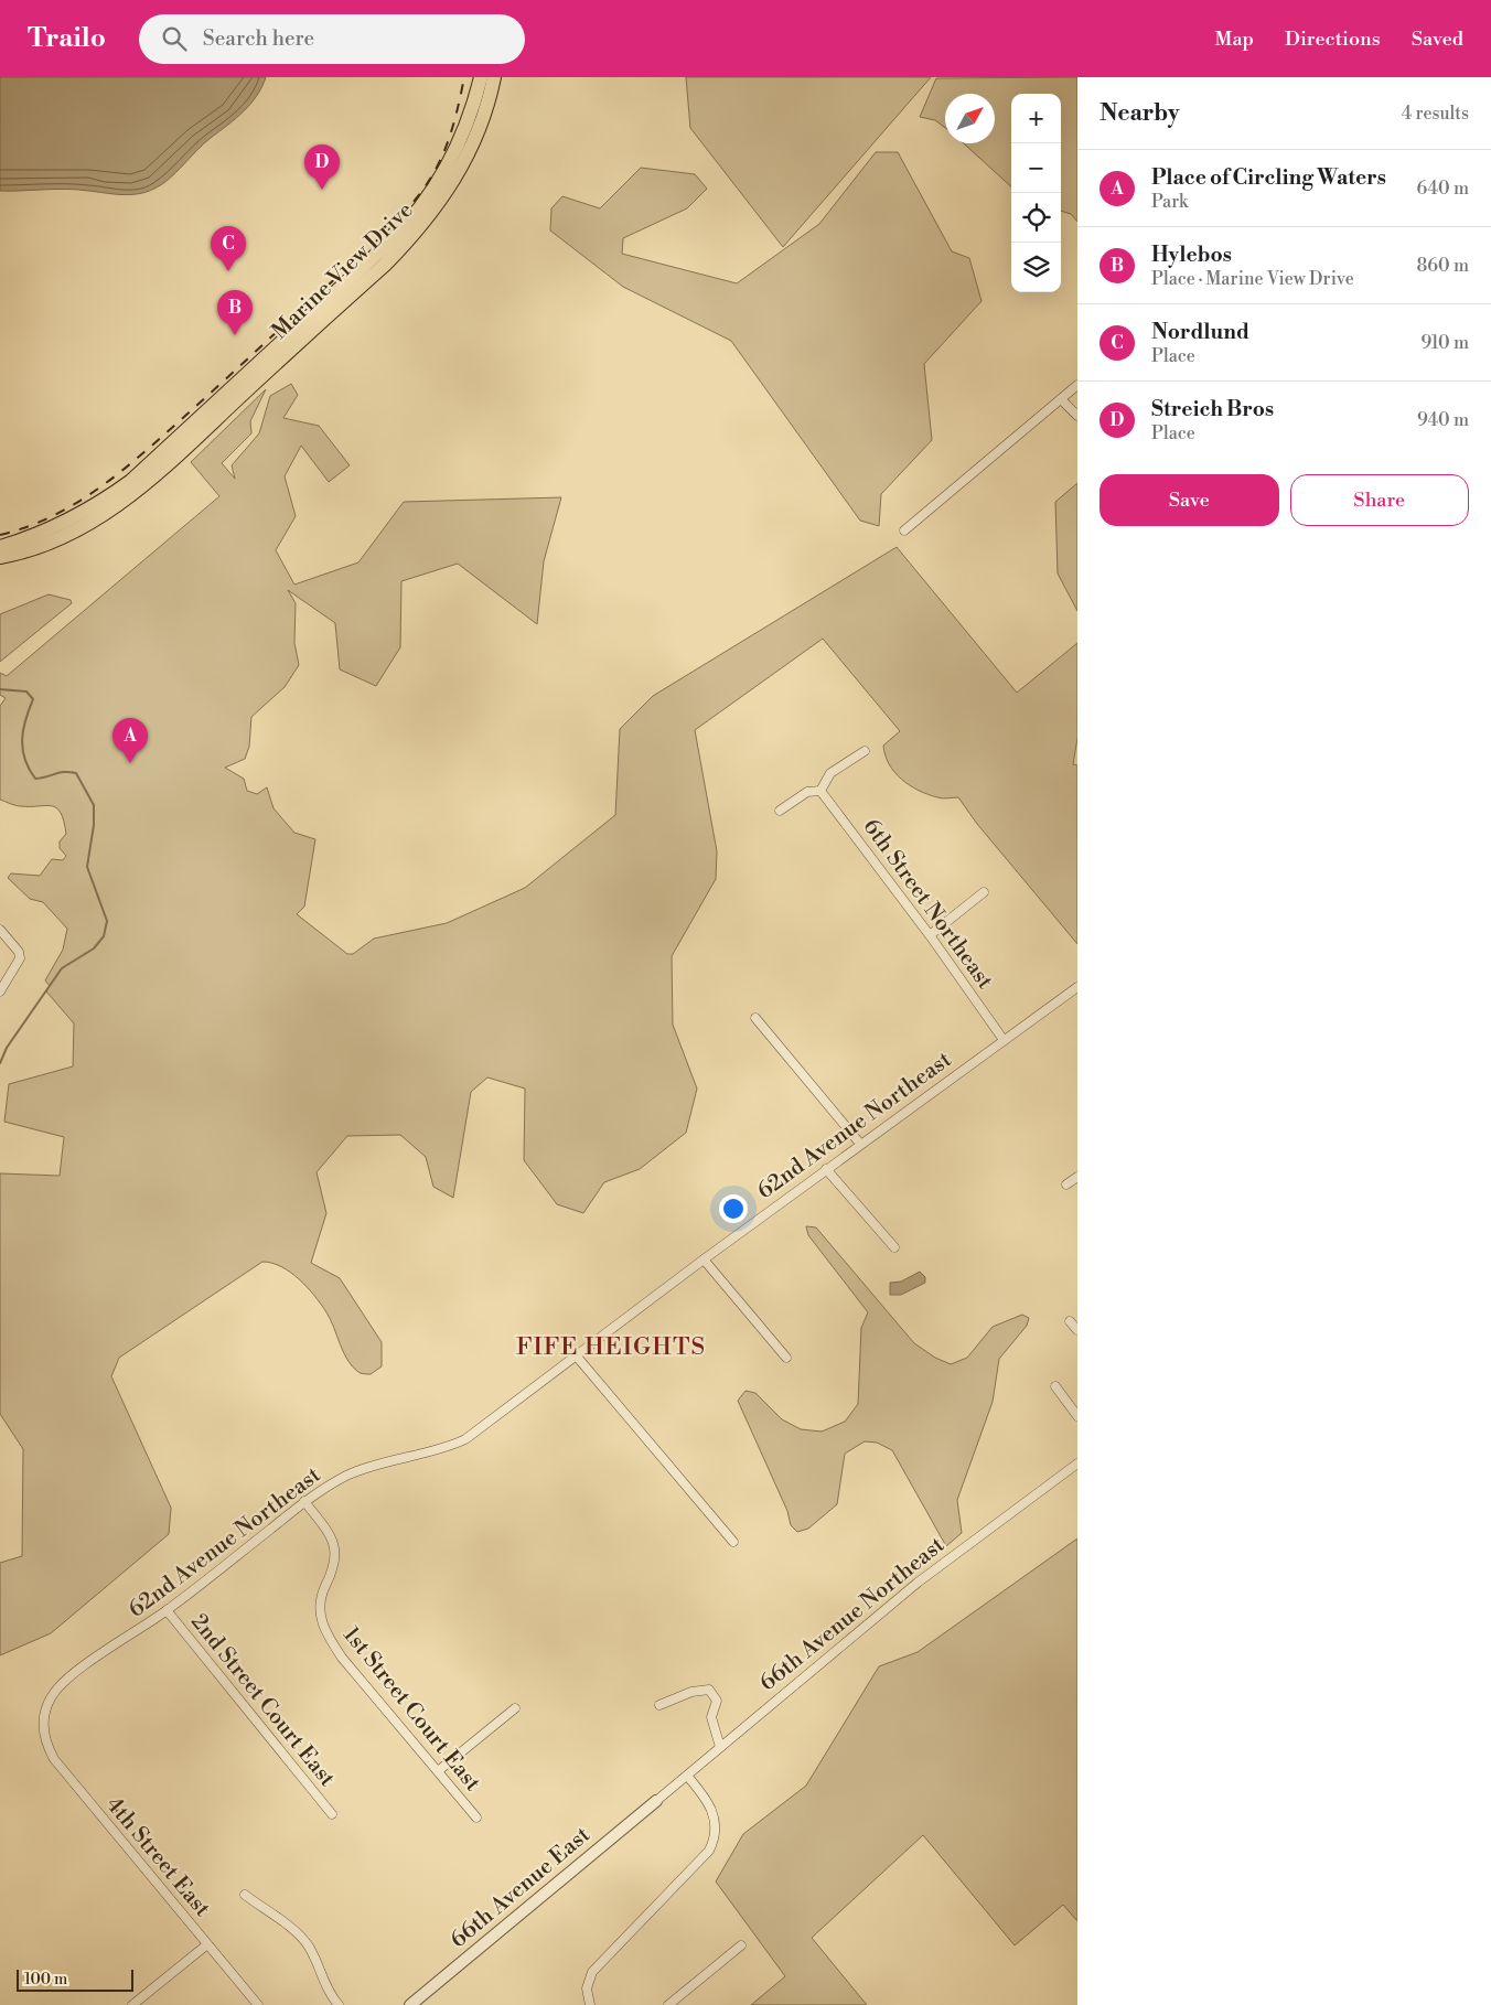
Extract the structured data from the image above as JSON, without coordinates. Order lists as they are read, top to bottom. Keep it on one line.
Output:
{"streets":{"main road":["Marine View Drive"],"street":["6th Street Northeast","62nd Avenue Northeast","66th Avenue Northeast","2nd Street Court East","1st Street Court East","4th Street East","66th Avenue East"]},"crossings":[["6th Street Northeast","62nd Avenue Northeast"],["62nd Avenue Northeast","2nd Street Court East"],["62nd Avenue Northeast","1st Street Court East"],["62nd Avenue Northeast","4th Street East"],["66th Avenue Northeast","66th Avenue East"]],"districts":["FIFE HEIGHTS"],"scale_bar":"100 m","north":"top right","page":{"header":"Trailo","search":"Search here","nav":["Map","Directions","Saved"],"heading":["Nearby","4 results"],"map_buttons":["+","−"],"pins":["D","C","B","A"],"list":[{"mark":"A","name":"Place of Circling Waters","note":"Park","value":"640 m"},{"mark":"B","name":"Hylebos","note":"Place · Marine View Drive","value":"860 m"},{"mark":"C","name":"Nordlund","note":"Place","value":"910 m"},{"mark":"D","name":"Streich Bros","note":"Place","value":"940 m"}],"buttons":["Save","Share"],"scale":"100 m"}}
